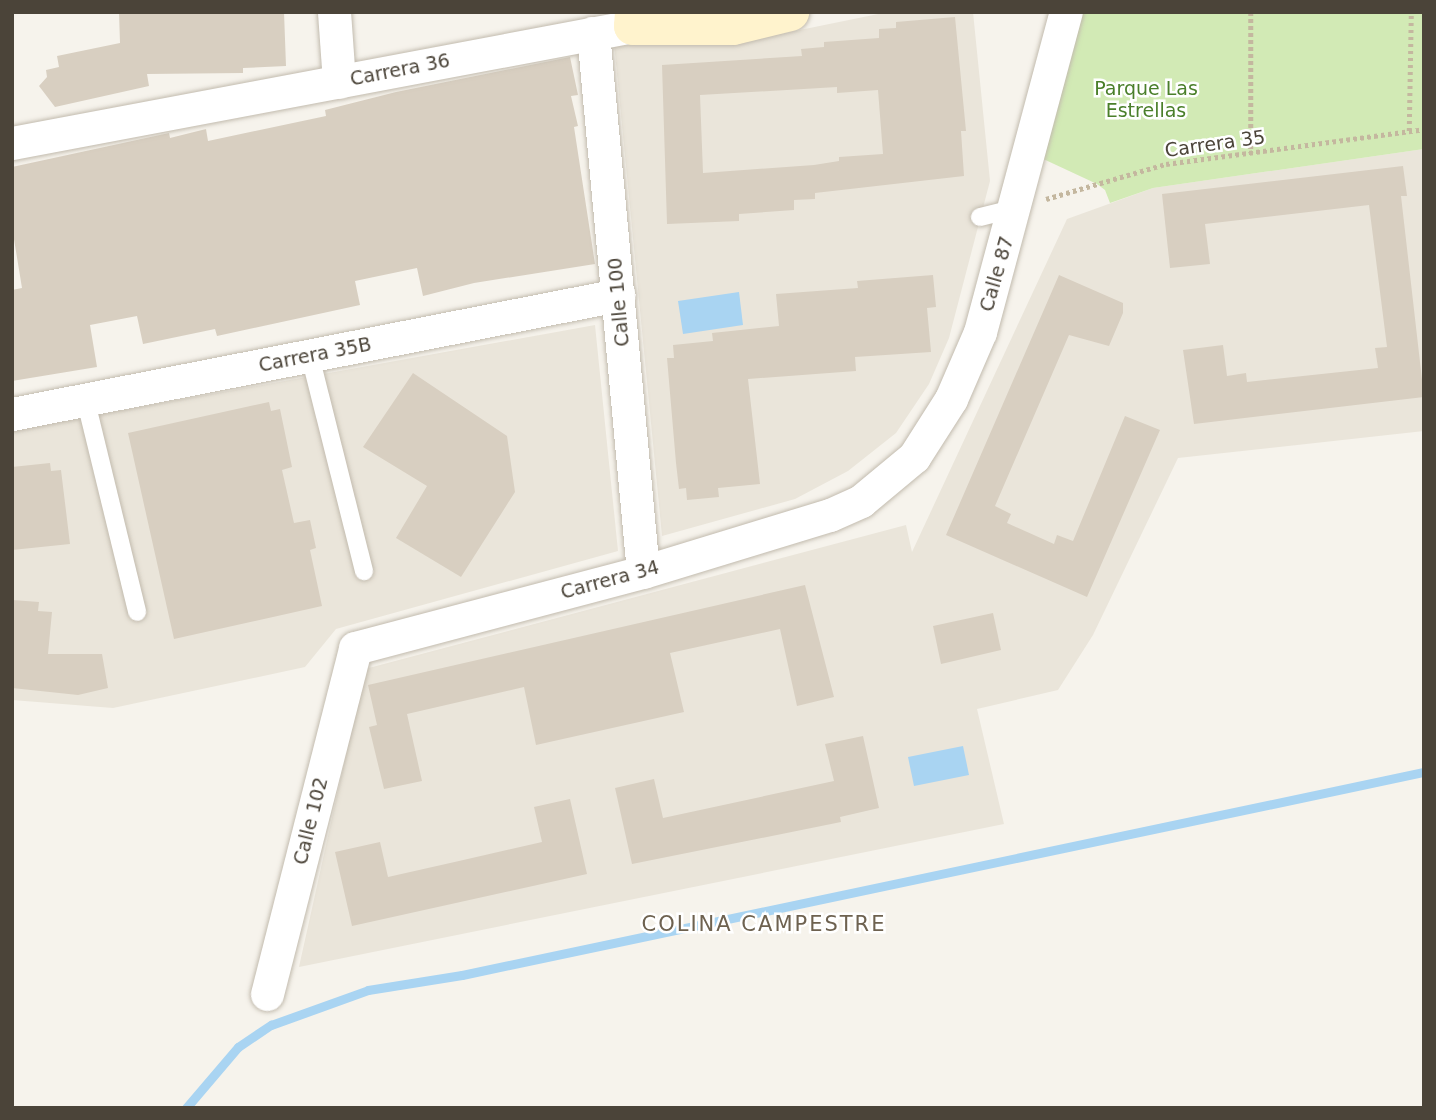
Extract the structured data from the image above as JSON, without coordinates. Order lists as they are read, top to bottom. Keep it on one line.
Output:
{"streets":{"street":["Carrera 36","Calle 87","Calle 100","Carrera 35B","Carrera 34","Calle 102"],"path":["Carrera 35"]},"crossings":[["Carrera 36","Calle 100"],["Carrera 35","Calle 87"],["Calle 87","Carrera 34"],["Calle 100","Carrera 35B"],["Calle 100","Carrera 34"],["Carrera 34","Calle 102"]],"districts":["COLINA CAMPESTRE"],"parks":["Parque Las Estrellas"]}
